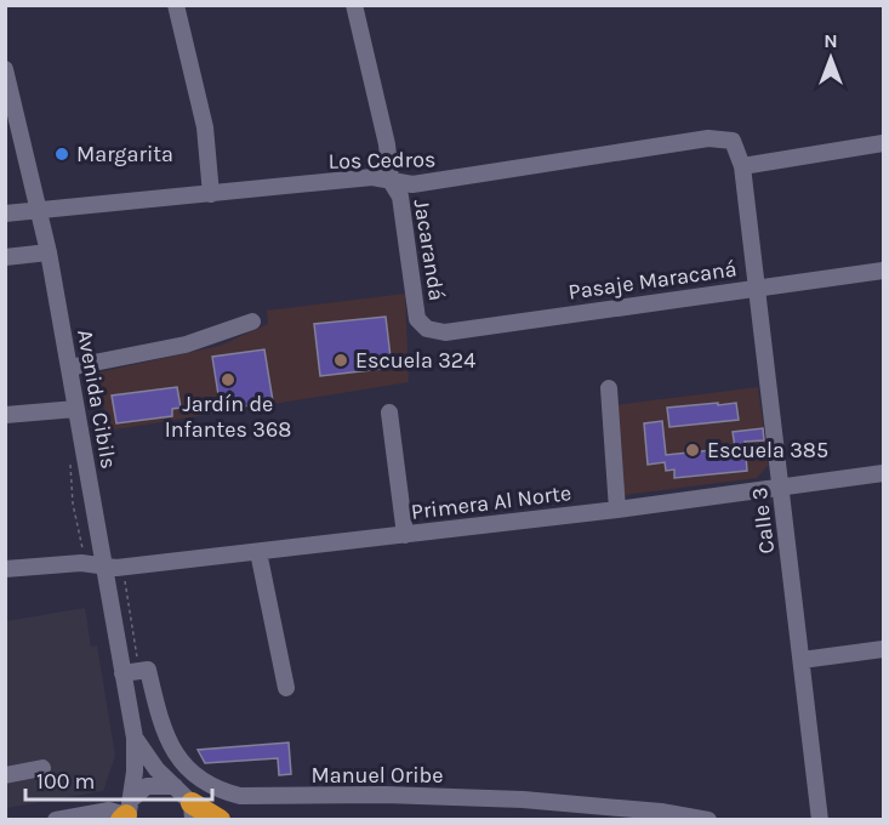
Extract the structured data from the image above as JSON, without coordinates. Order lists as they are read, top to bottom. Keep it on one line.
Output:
{"streets":{"street":["Los Cedros","Jacarandá","Pasaje Maracaná","Avenida Cibils","Primera Al Norte","Calle 3","Manuel Oribe"]},"crossings":[["Los Cedros","Jacarandá"],["Los Cedros","Avenida Cibils"],["Los Cedros","Calle 3"],["Jacarandá","Pasaje Maracaná"],["Pasaje Maracaná","Calle 3"],["Avenida Cibils","Primera Al Norte"],["Avenida Cibils","Manuel Oribe"],["Primera Al Norte","Calle 3"]],"places":["Margarita","Escuela 324","Jardín de Infantes 368","Escuela 385"],"scale_bar":"100 m","north":"top"}
